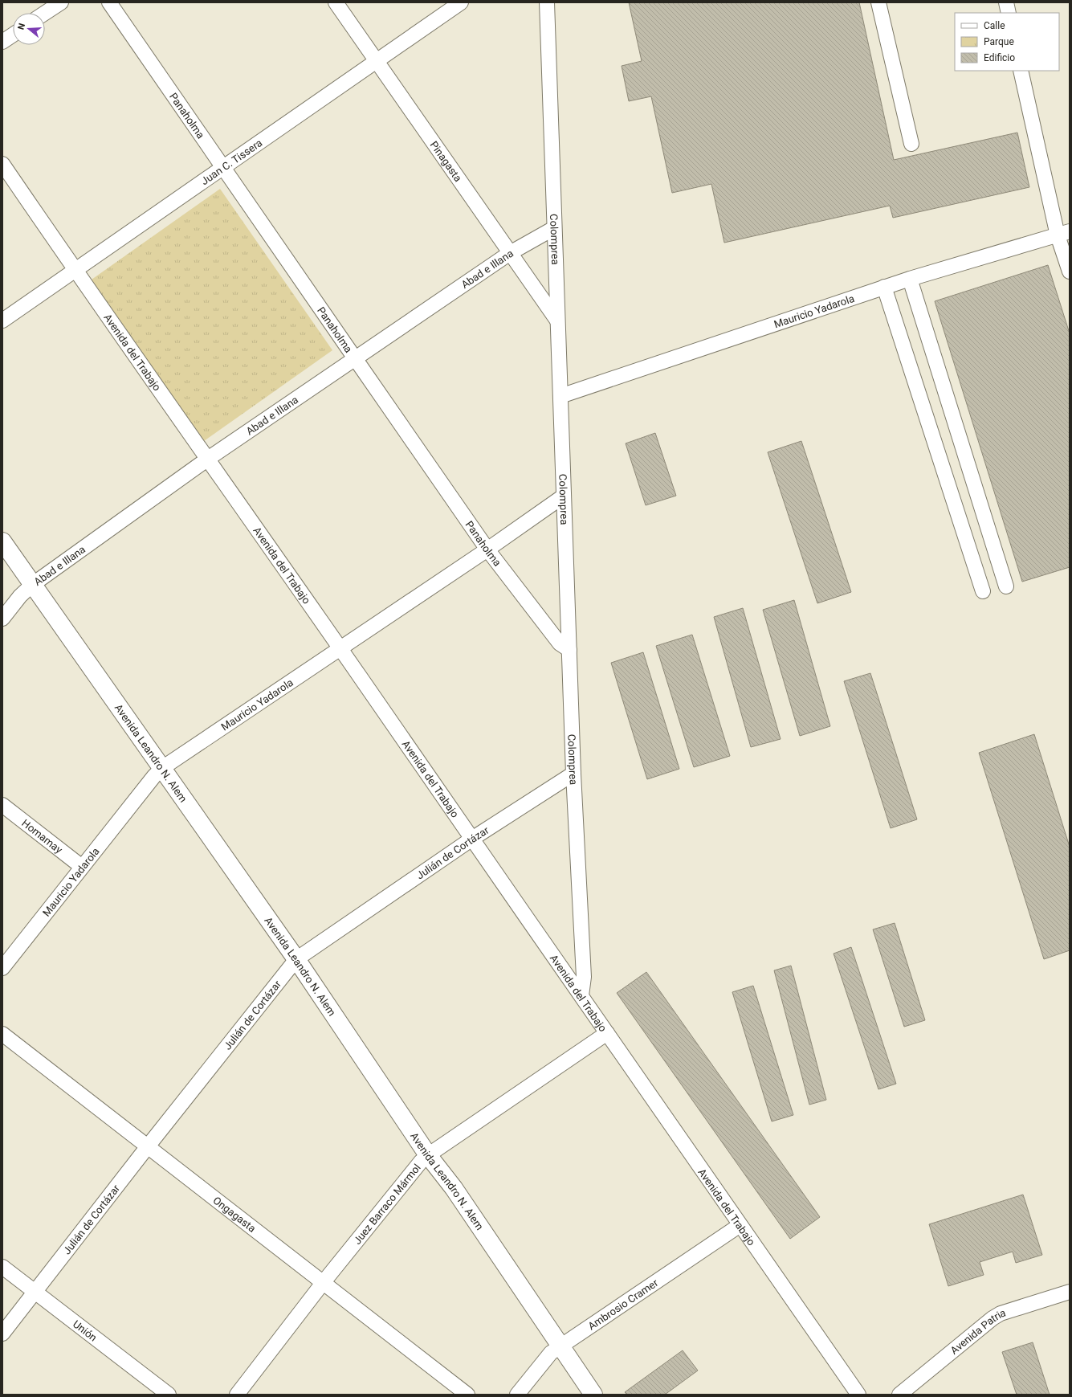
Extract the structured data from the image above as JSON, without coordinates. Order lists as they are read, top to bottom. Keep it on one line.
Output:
{"streets":{"main road":["Avenida Leandro N. Alem"],"street":["Panaholma","Juan C. Tissera","Pinagasta","Colomprea","Abad e Illana","Mauricio Yadarola","Avenida del Trabajo","Homamay","Julián de Cortázar","Juez Barraco Mármol","Ongagasta","Ambrosio Cramer","Unión","Avenida Patria"]},"crossings":[["Panaholma","Juan C. Tissera"],["Panaholma","Colomprea"],["Panaholma","Abad e Illana"],["Panaholma","Mauricio Yadarola"],["Juan C. Tissera","Pinagasta"],["Juan C. Tissera","Avenida del Trabajo"],["Pinagasta","Colomprea"],["Pinagasta","Abad e Illana"],["Colomprea","Abad e Illana"],["Colomprea","Mauricio Yadarola"],["Colomprea","Avenida del Trabajo"],["Colomprea","Julián de Cortázar"],["Abad e Illana","Avenida del Trabajo"],["Abad e Illana","Avenida Leandro N. Alem"],["Mauricio Yadarola","Avenida del Trabajo"],["Mauricio Yadarola","Avenida Leandro N. Alem"],["Mauricio Yadarola","Homamay"],["Avenida del Trabajo","Julián de Cortázar"],["Avenida del Trabajo","Juez Barraco Mármol"],["Avenida del Trabajo","Ambrosio Cramer"],["Avenida Leandro N. Alem","Julián de Cortázar"],["Avenida Leandro N. Alem","Juez Barraco Mármol"],["Avenida Leandro N. Alem","Ambrosio Cramer"],["Julián de Cortázar","Ongagasta"],["Julián de Cortázar","Unión"],["Juez Barraco Mármol","Ongagasta"]],"legend":["Calle","Parque","Edificio"],"north":"left"}
